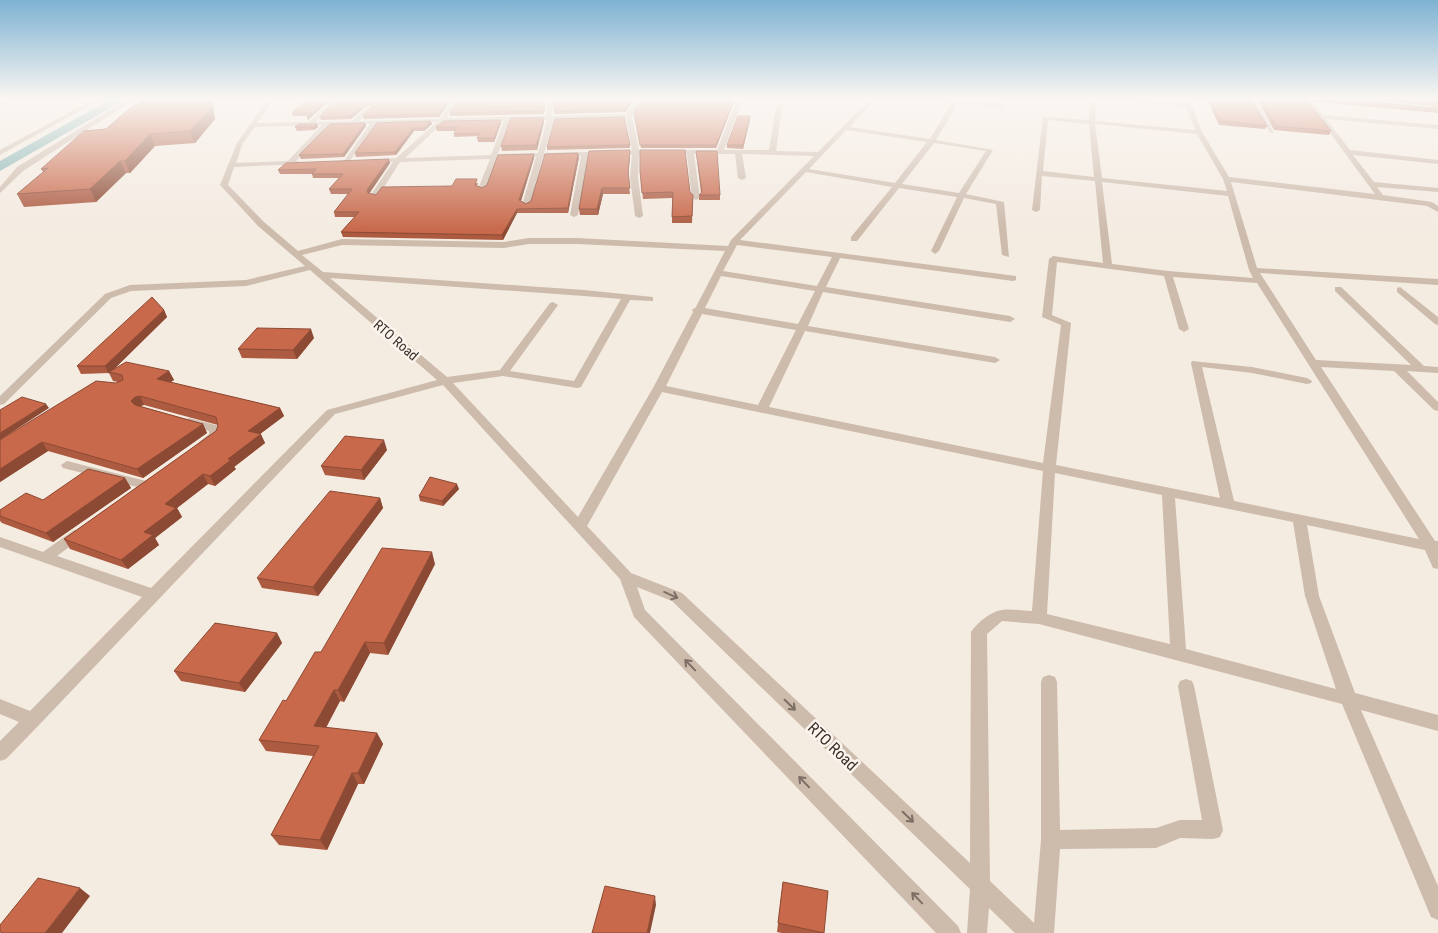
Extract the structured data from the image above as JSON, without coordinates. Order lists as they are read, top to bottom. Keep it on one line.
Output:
{"streets":{"street":["RTO Road"]}}
